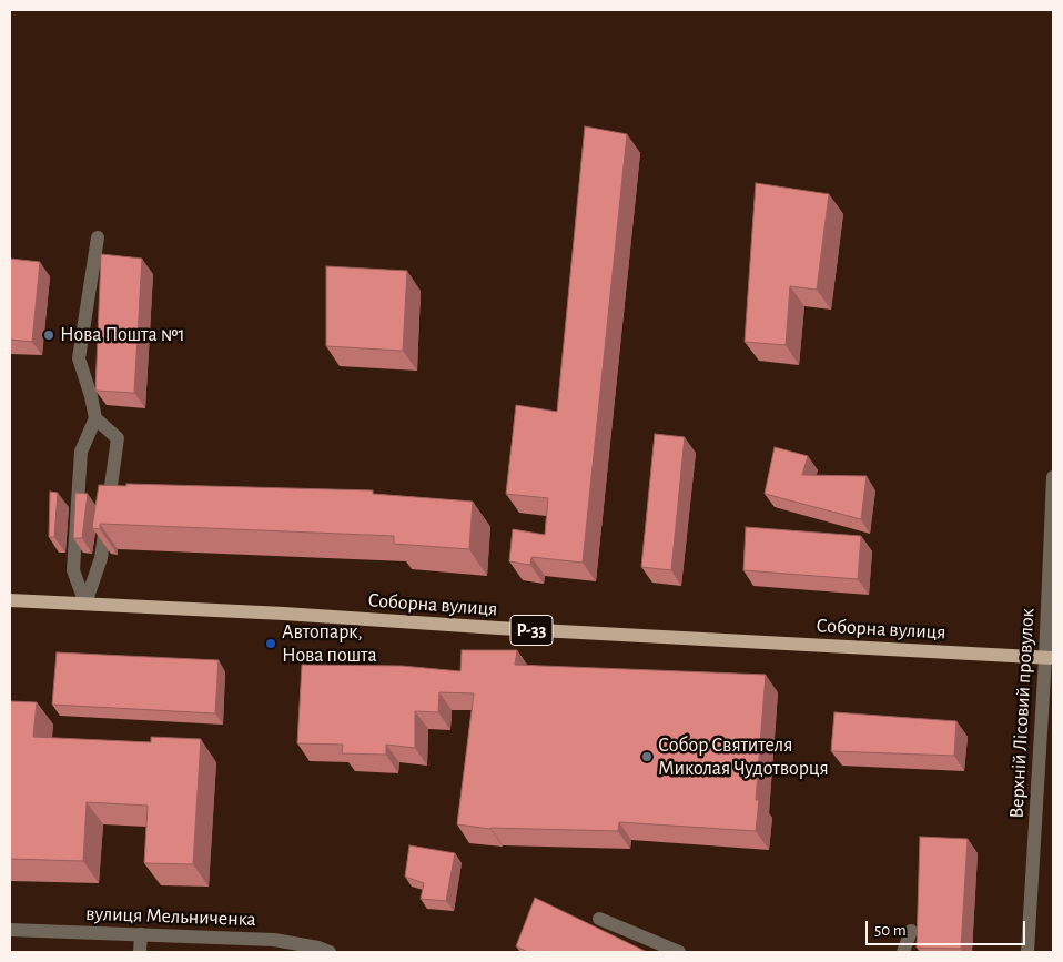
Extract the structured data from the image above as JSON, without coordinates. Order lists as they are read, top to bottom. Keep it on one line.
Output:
{"streets":{"main road":["Соборна вулиця","Р-33"],"street":["Верхній Лісовий провулок","вулиця Мельниченка"]},"crossings":[["Соборна вулиця","Верхній Лісовий провулок"]],"places":["Нова Пошта №1","Автопарк, Нова пошта","Собор Святителя Миколая Чудотворця"],"scale_bar":"50 m"}
